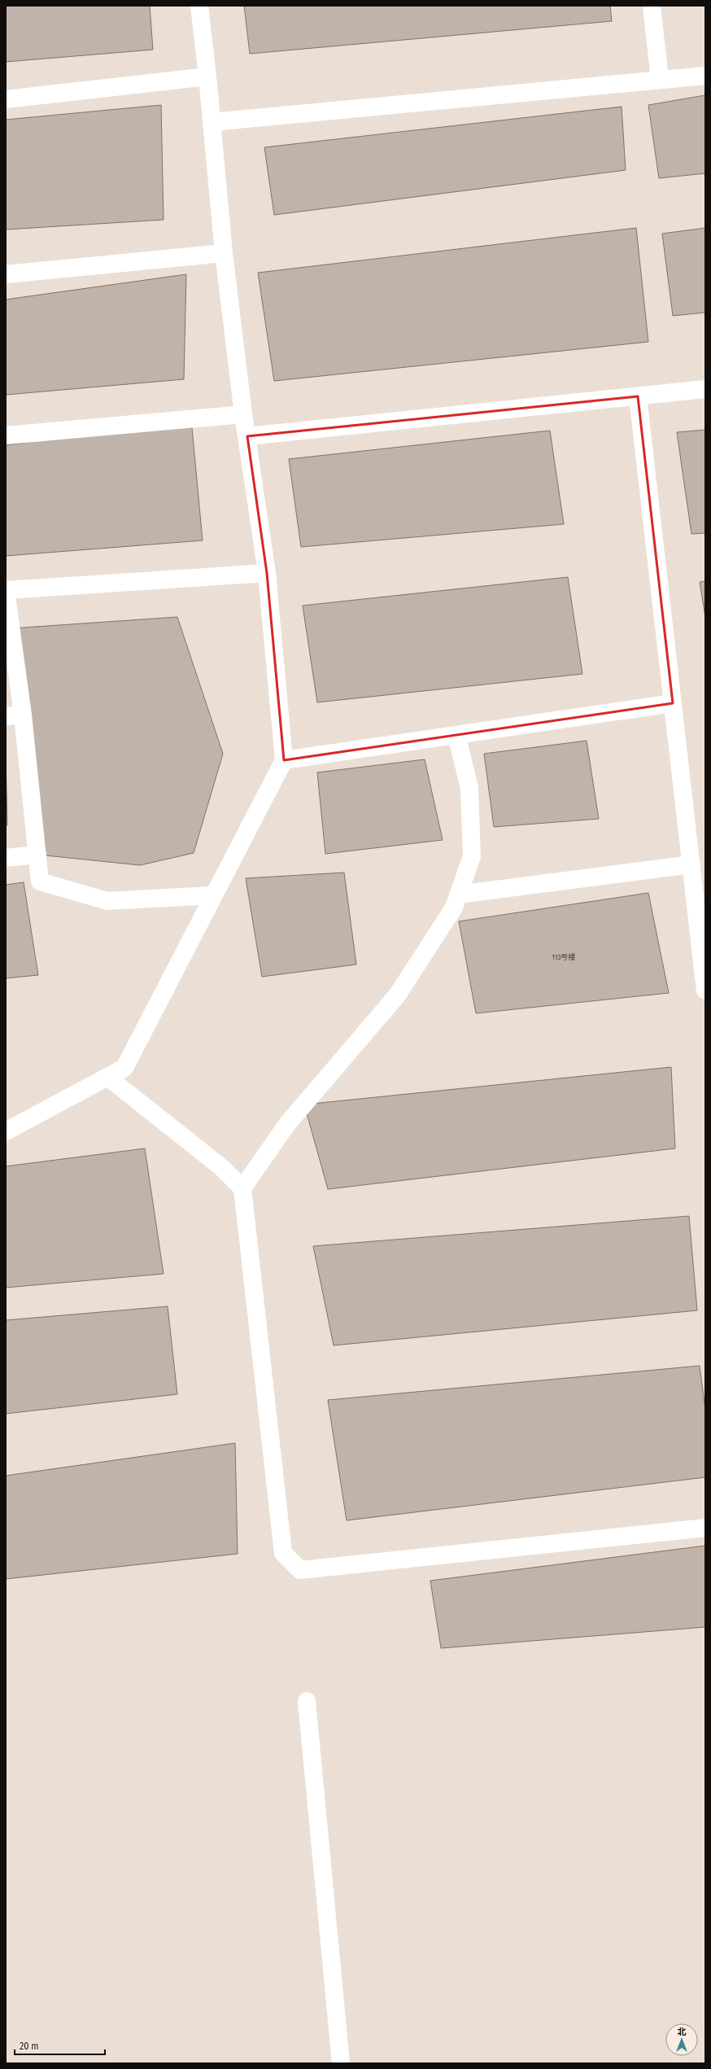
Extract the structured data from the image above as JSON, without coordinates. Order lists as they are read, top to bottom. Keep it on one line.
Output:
{"house_numbers":["113号楼"],"scale_bar":"20 m","north":"top"}
